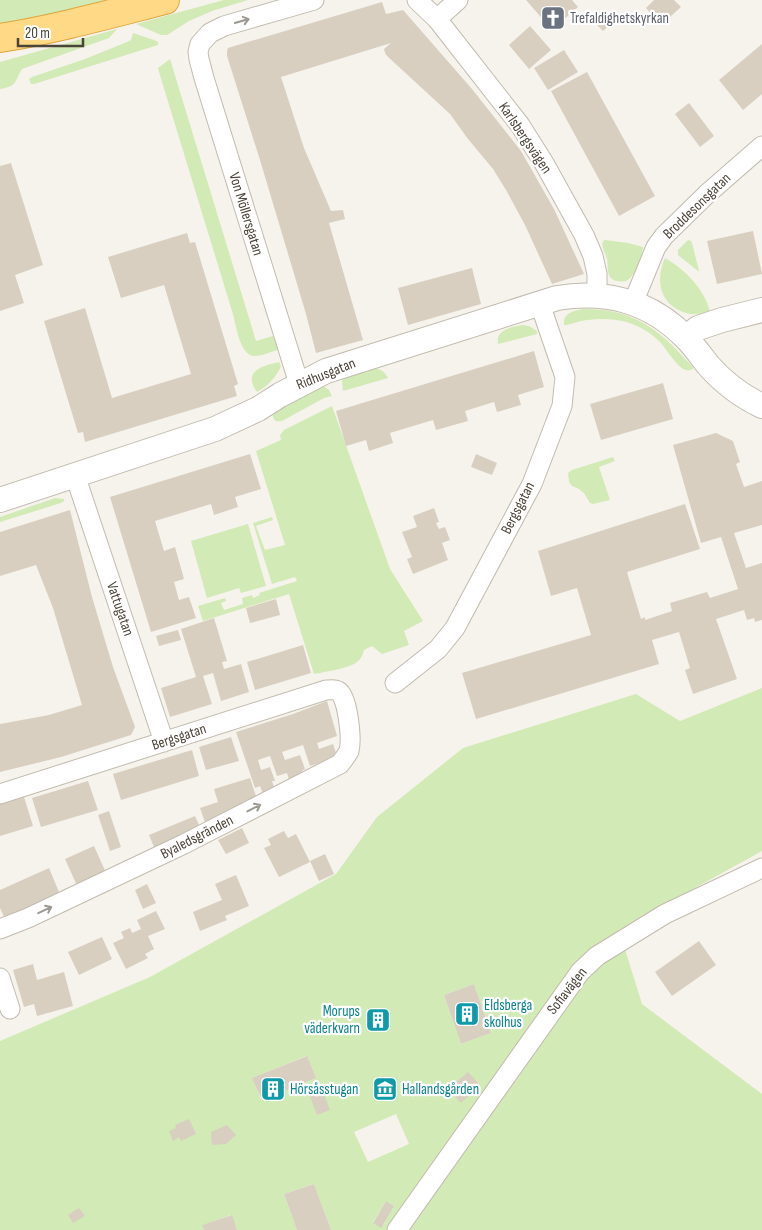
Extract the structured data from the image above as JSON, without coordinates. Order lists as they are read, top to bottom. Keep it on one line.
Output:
{"streets":{"street":["Karlsbergsvägen","Broddesonsgatan","Von Möllersgatan","Ridhusgatan","Bergsgatan","Vattugatan","Byaledsgränden","Sofiavägen"]},"crossings":[["Karlsbergsvägen","Ridhusgatan"],["Broddesonsgatan","Ridhusgatan"],["Von Möllersgatan","Ridhusgatan"],["Ridhusgatan","Bergsgatan"],["Ridhusgatan","Vattugatan"],["Bergsgatan","Vattugatan"],["Bergsgatan","Byaledsgränden"]],"one_way":["Von Möllersgatan","Byaledsgränden"],"places":{"church":["Trefaldighetskyrkan"],"building":["Eldsberga skolhus","Morups väderkvarn","Hörsåsstugan"],"museum":["Hallandsgården"]},"scale_bar":"20 m"}
